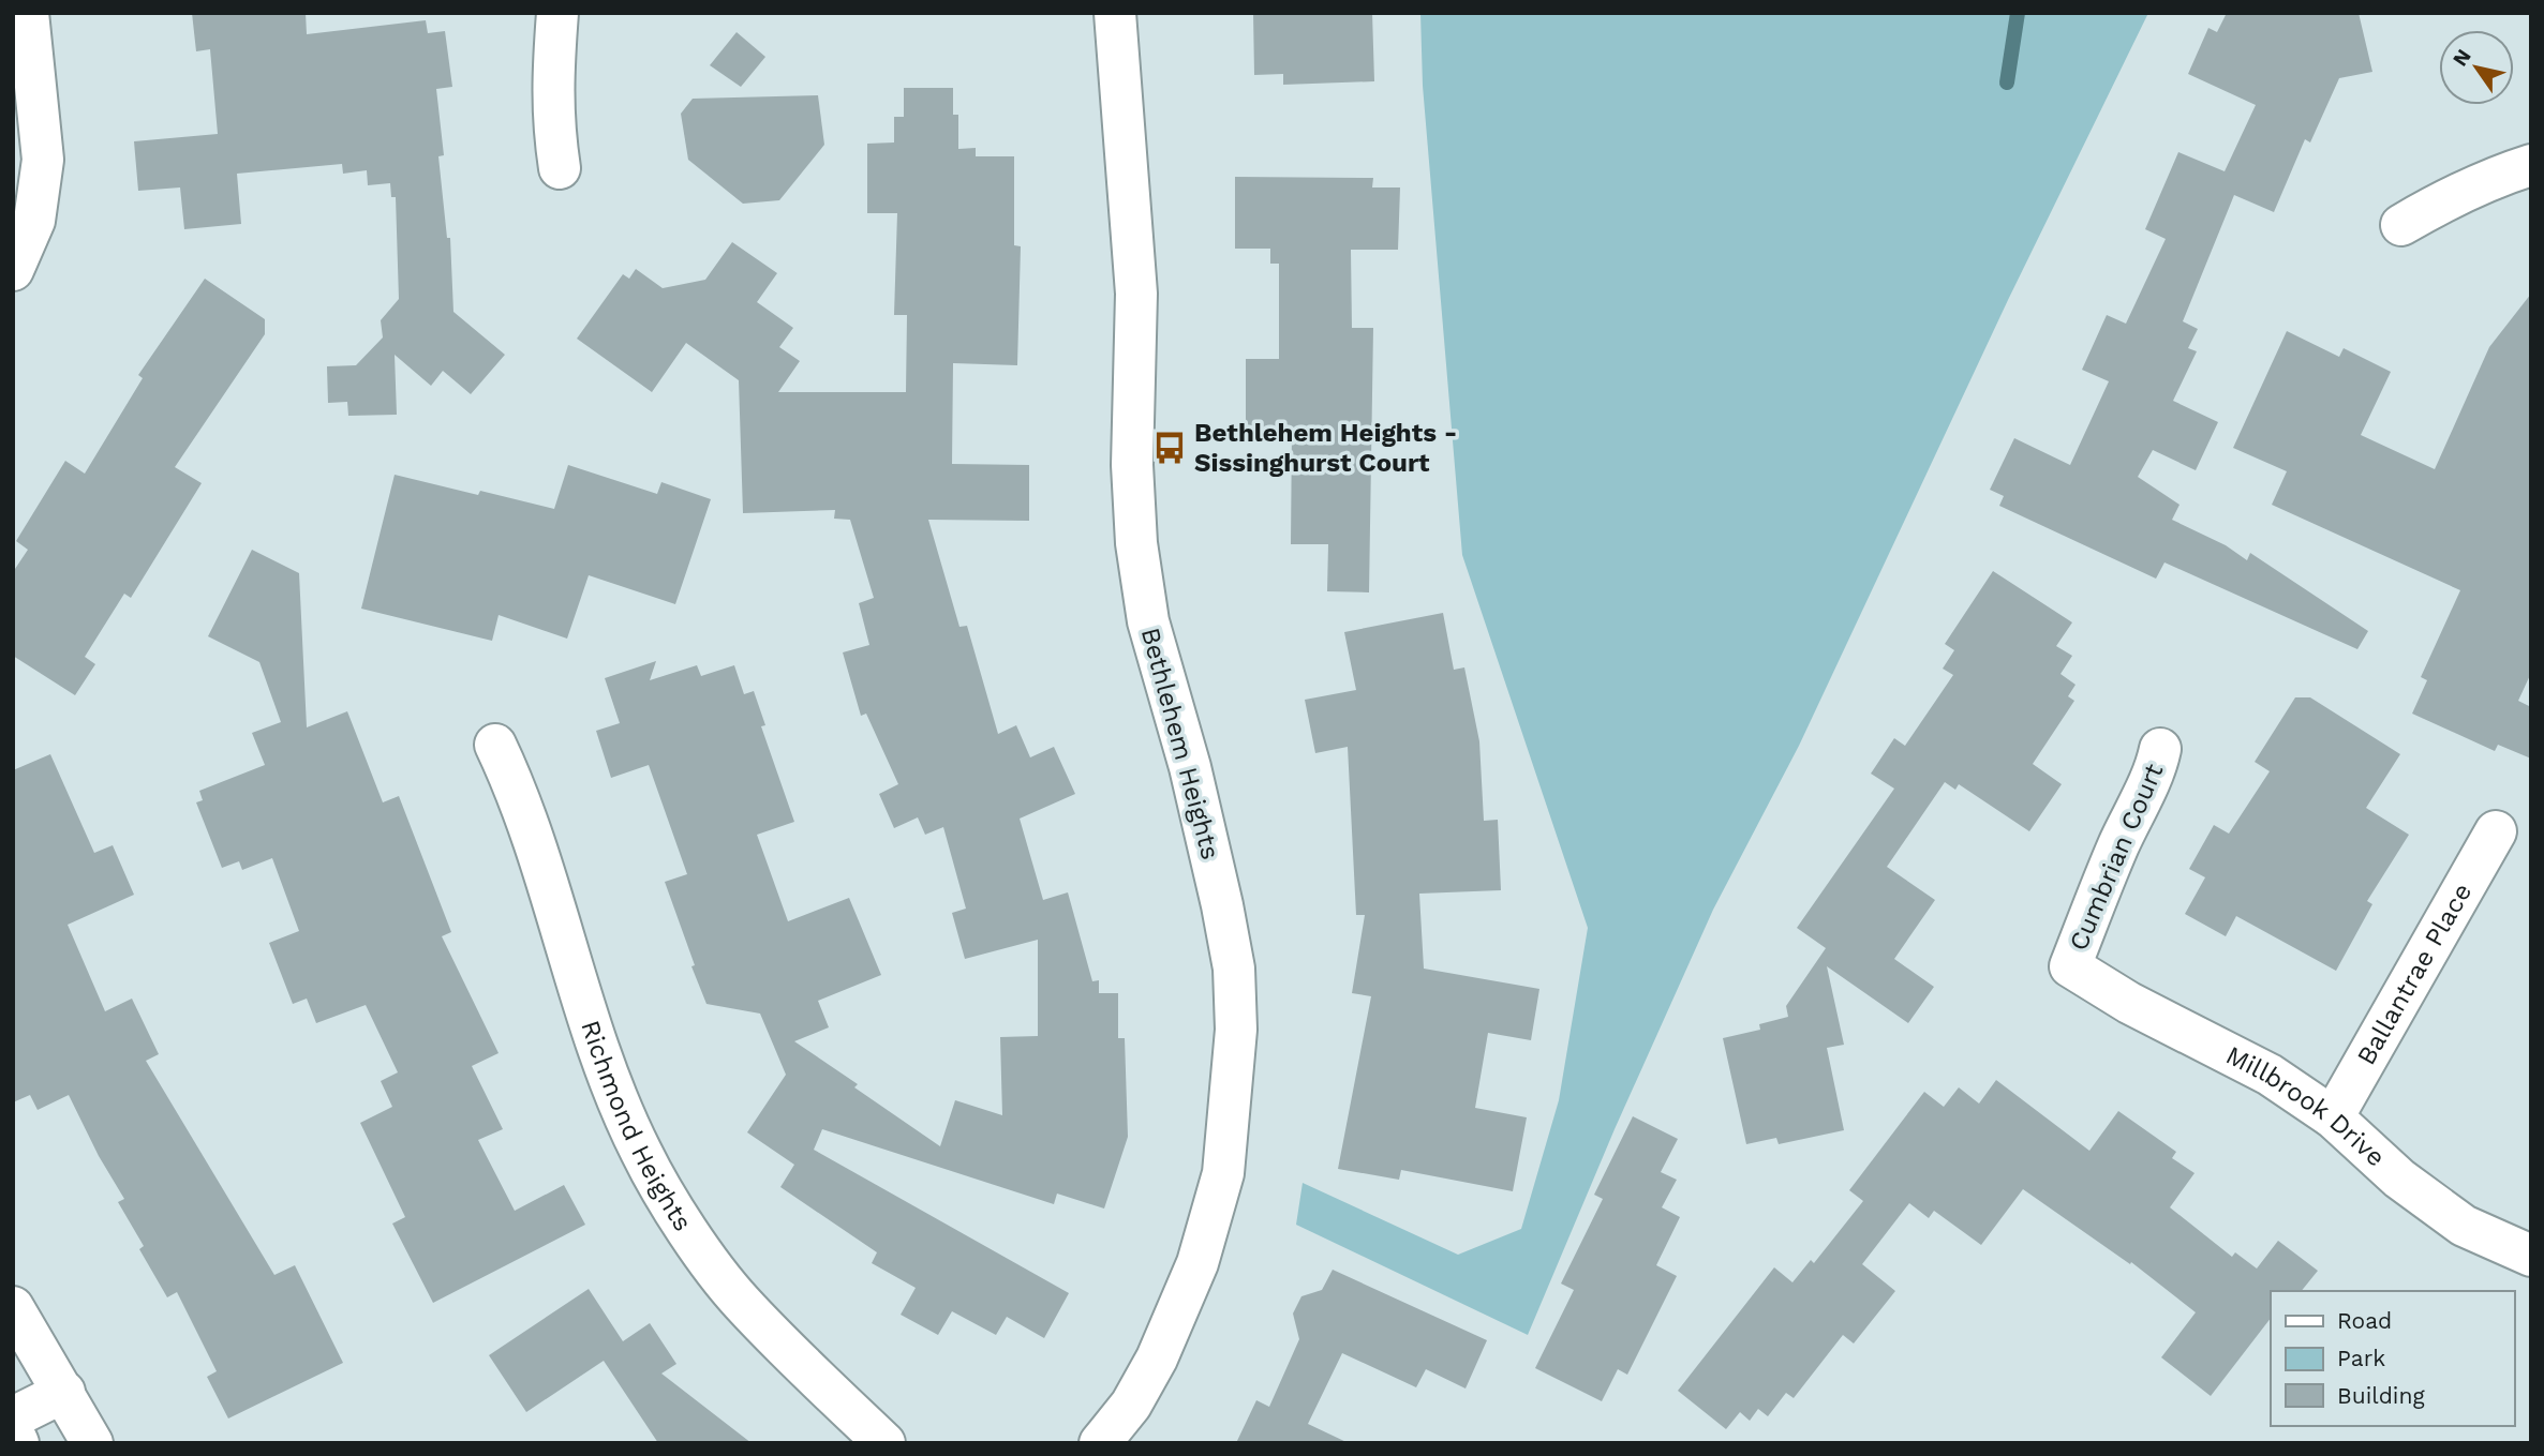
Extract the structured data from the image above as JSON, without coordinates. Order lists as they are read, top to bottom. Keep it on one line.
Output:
{"streets":{"street":["Bethlehem Heights","Cumbrian Court","Ballantrae Place","Millbrook Drive","Richmond Heights"]},"crossings":[["Cumbrian Court","Millbrook Drive"],["Ballantrae Place","Millbrook Drive"]],"places":{"bus stop":["Bethlehem Heights - Sissinghurst Court"]},"legend":["Road","Park","Building"],"north":"top left"}
